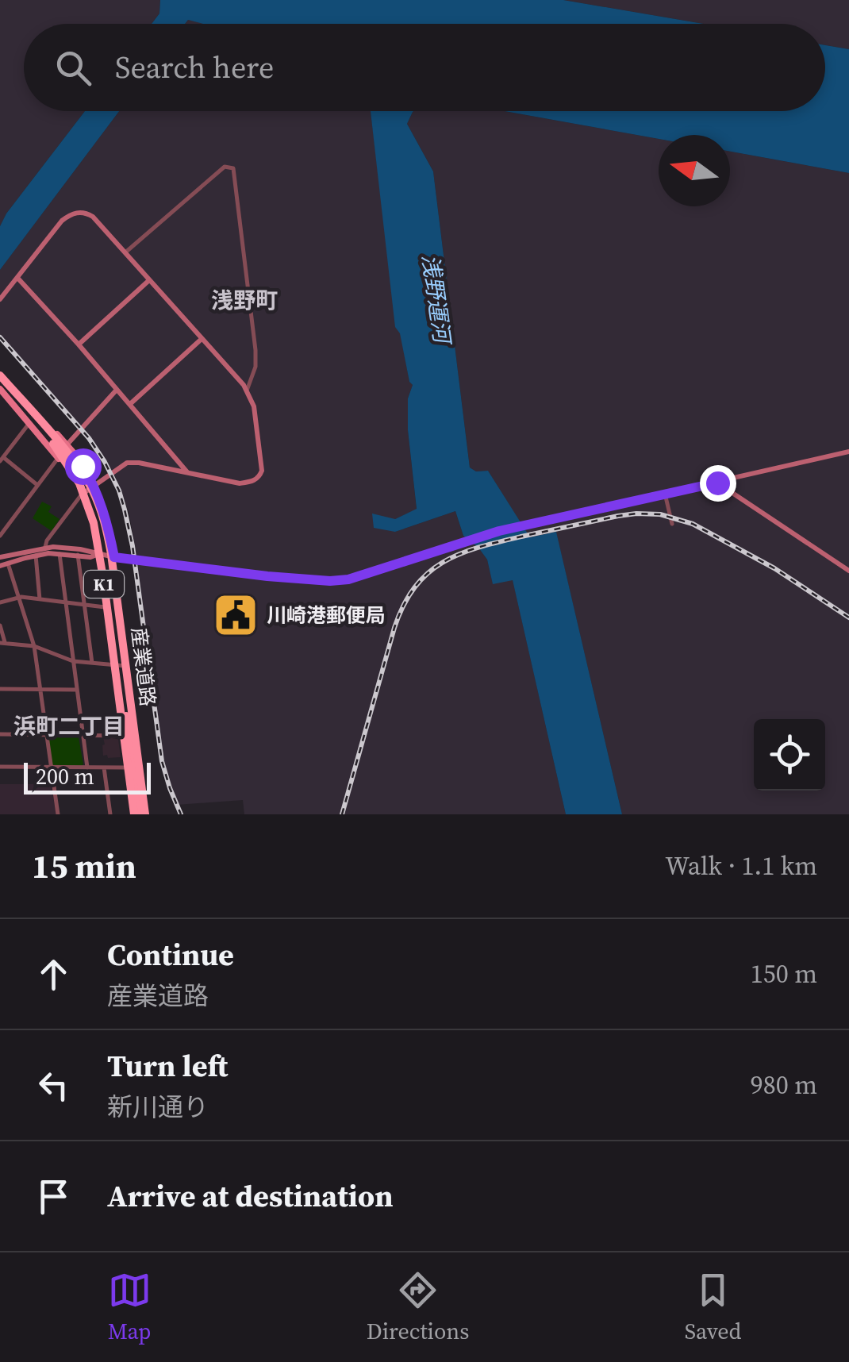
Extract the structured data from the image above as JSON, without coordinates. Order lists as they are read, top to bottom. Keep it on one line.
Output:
{"streets":{"highway":["K1"],"main road":["産業道路"]},"crossings":[["K1","産業道路"]],"districts":["浅野町","浜町二丁目"],"water":["浅野運河"],"places":{"public building":["川崎港郵便局"]},"scale_bar":"200 m","north":"left","page":{"search":"Search here","scale":"200 m","heading":["15 min","Walk · 1.1 km"],"list":[["Continue","産業道路","150 m"],["Turn left","新川通り","980 m"],"Arrive at destination"],"nav":["Map","Directions","Saved"]}}
